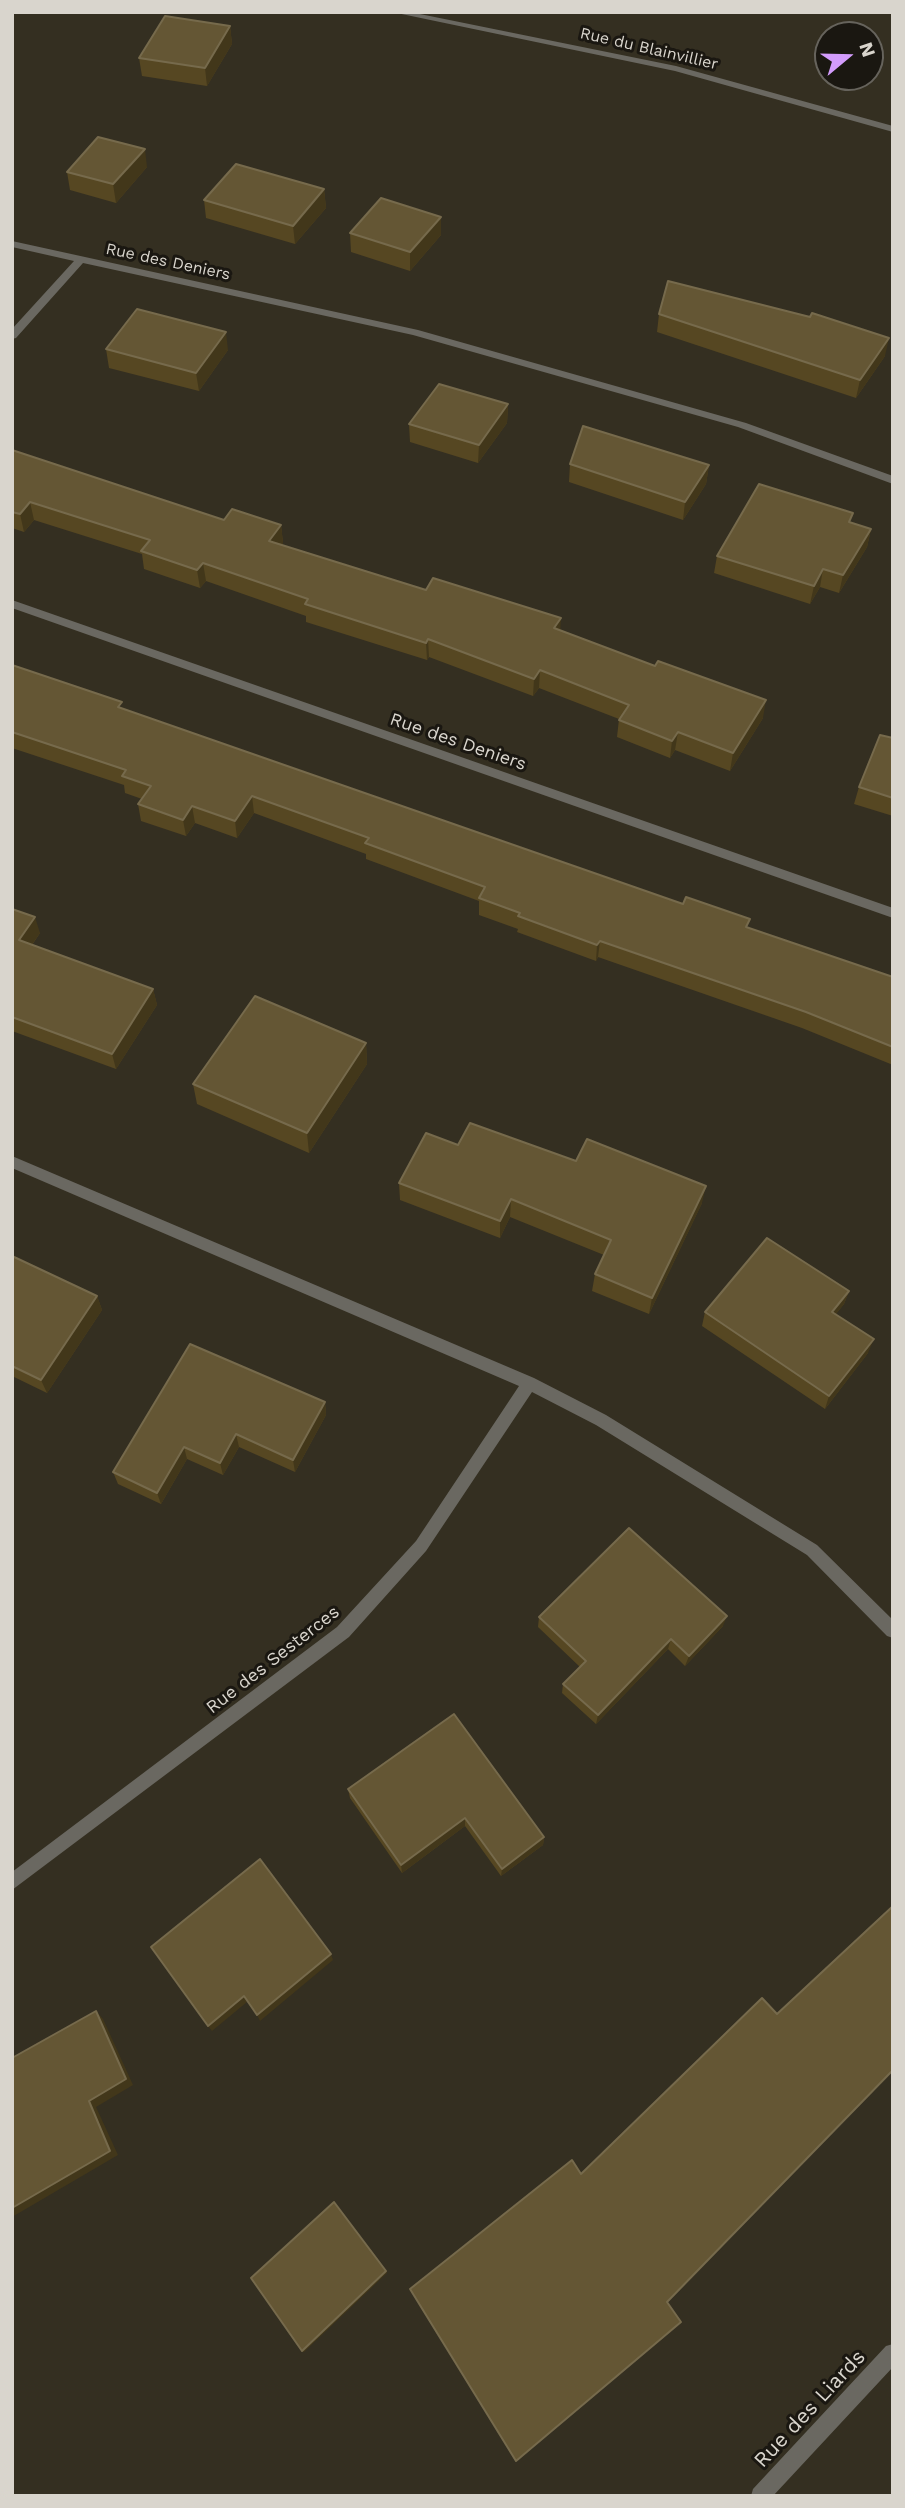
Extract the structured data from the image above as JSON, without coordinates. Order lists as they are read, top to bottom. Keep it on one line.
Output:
{"streets":{"street":["Rue du Blainvillier","Rue des Deniers","Rue des Sesterces","Rue des Liards"]},"north":"right"}
